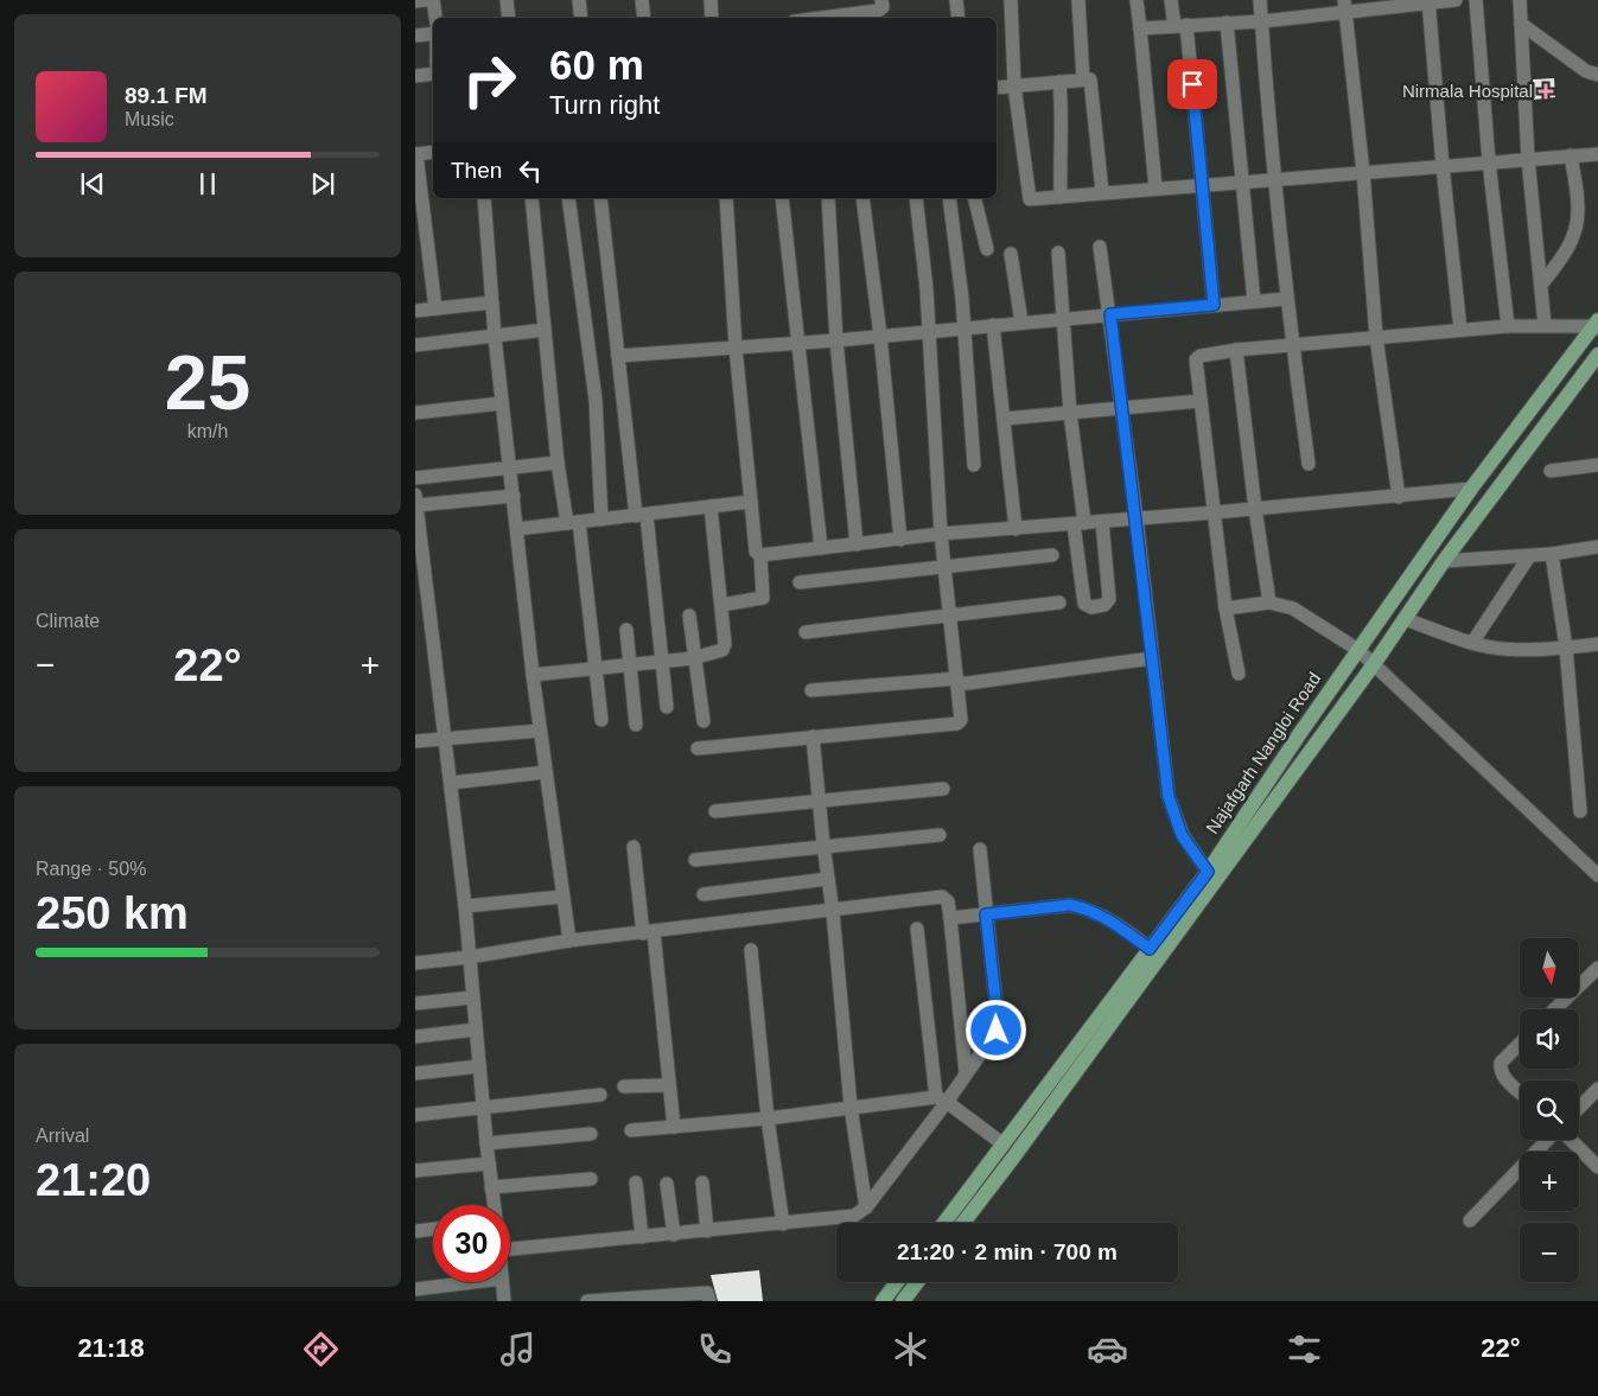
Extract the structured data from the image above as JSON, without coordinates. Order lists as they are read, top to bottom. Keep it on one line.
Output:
{"streets":{"main road":["Najafgarh Nangloi Road"]},"places":{"health":["Nirmala Hospital"]},"north":"bottom","page":{"turn":["60 m","Turn right"],"song":["89.1 FM","Music"],"then":"Then","tile":[["25","km/h"],"Climate",["Range · 50%","250 km"],["Arrival","21:20"]],"heat":["−","22°","+"],"map_buttons":["+","−"],"limit":"30","trip":"21:20 · 2 min · 700 m","tabs":["21:18","22°"]}}
